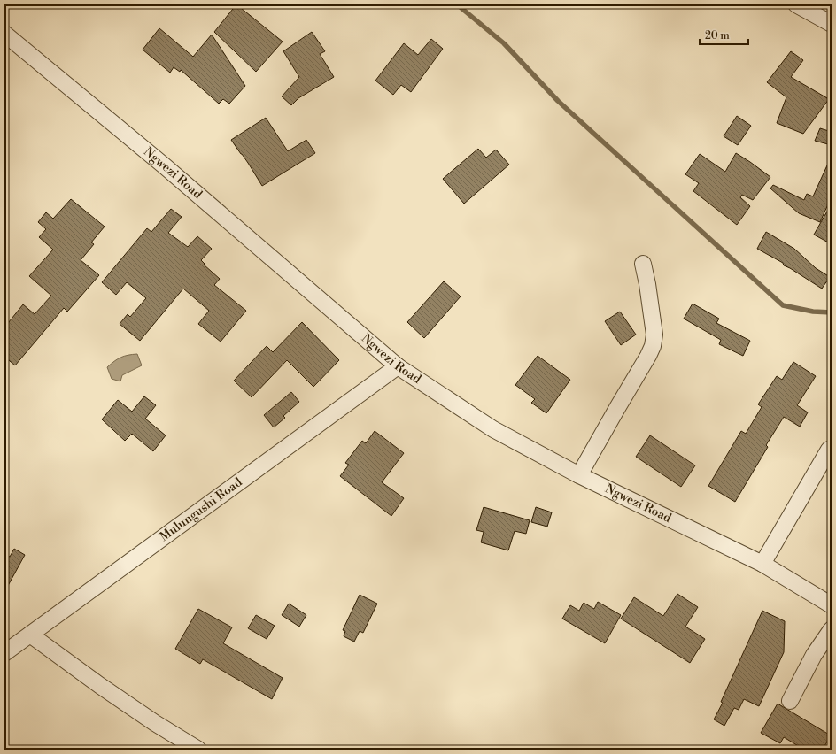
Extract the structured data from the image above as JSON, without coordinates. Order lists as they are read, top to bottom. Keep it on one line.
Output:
{"streets":{"street":["Ngwezi Road","Mulungushi Road"]},"crossings":[["Ngwezi Road","Mulungushi Road"]],"scale_bar":"20 m"}
